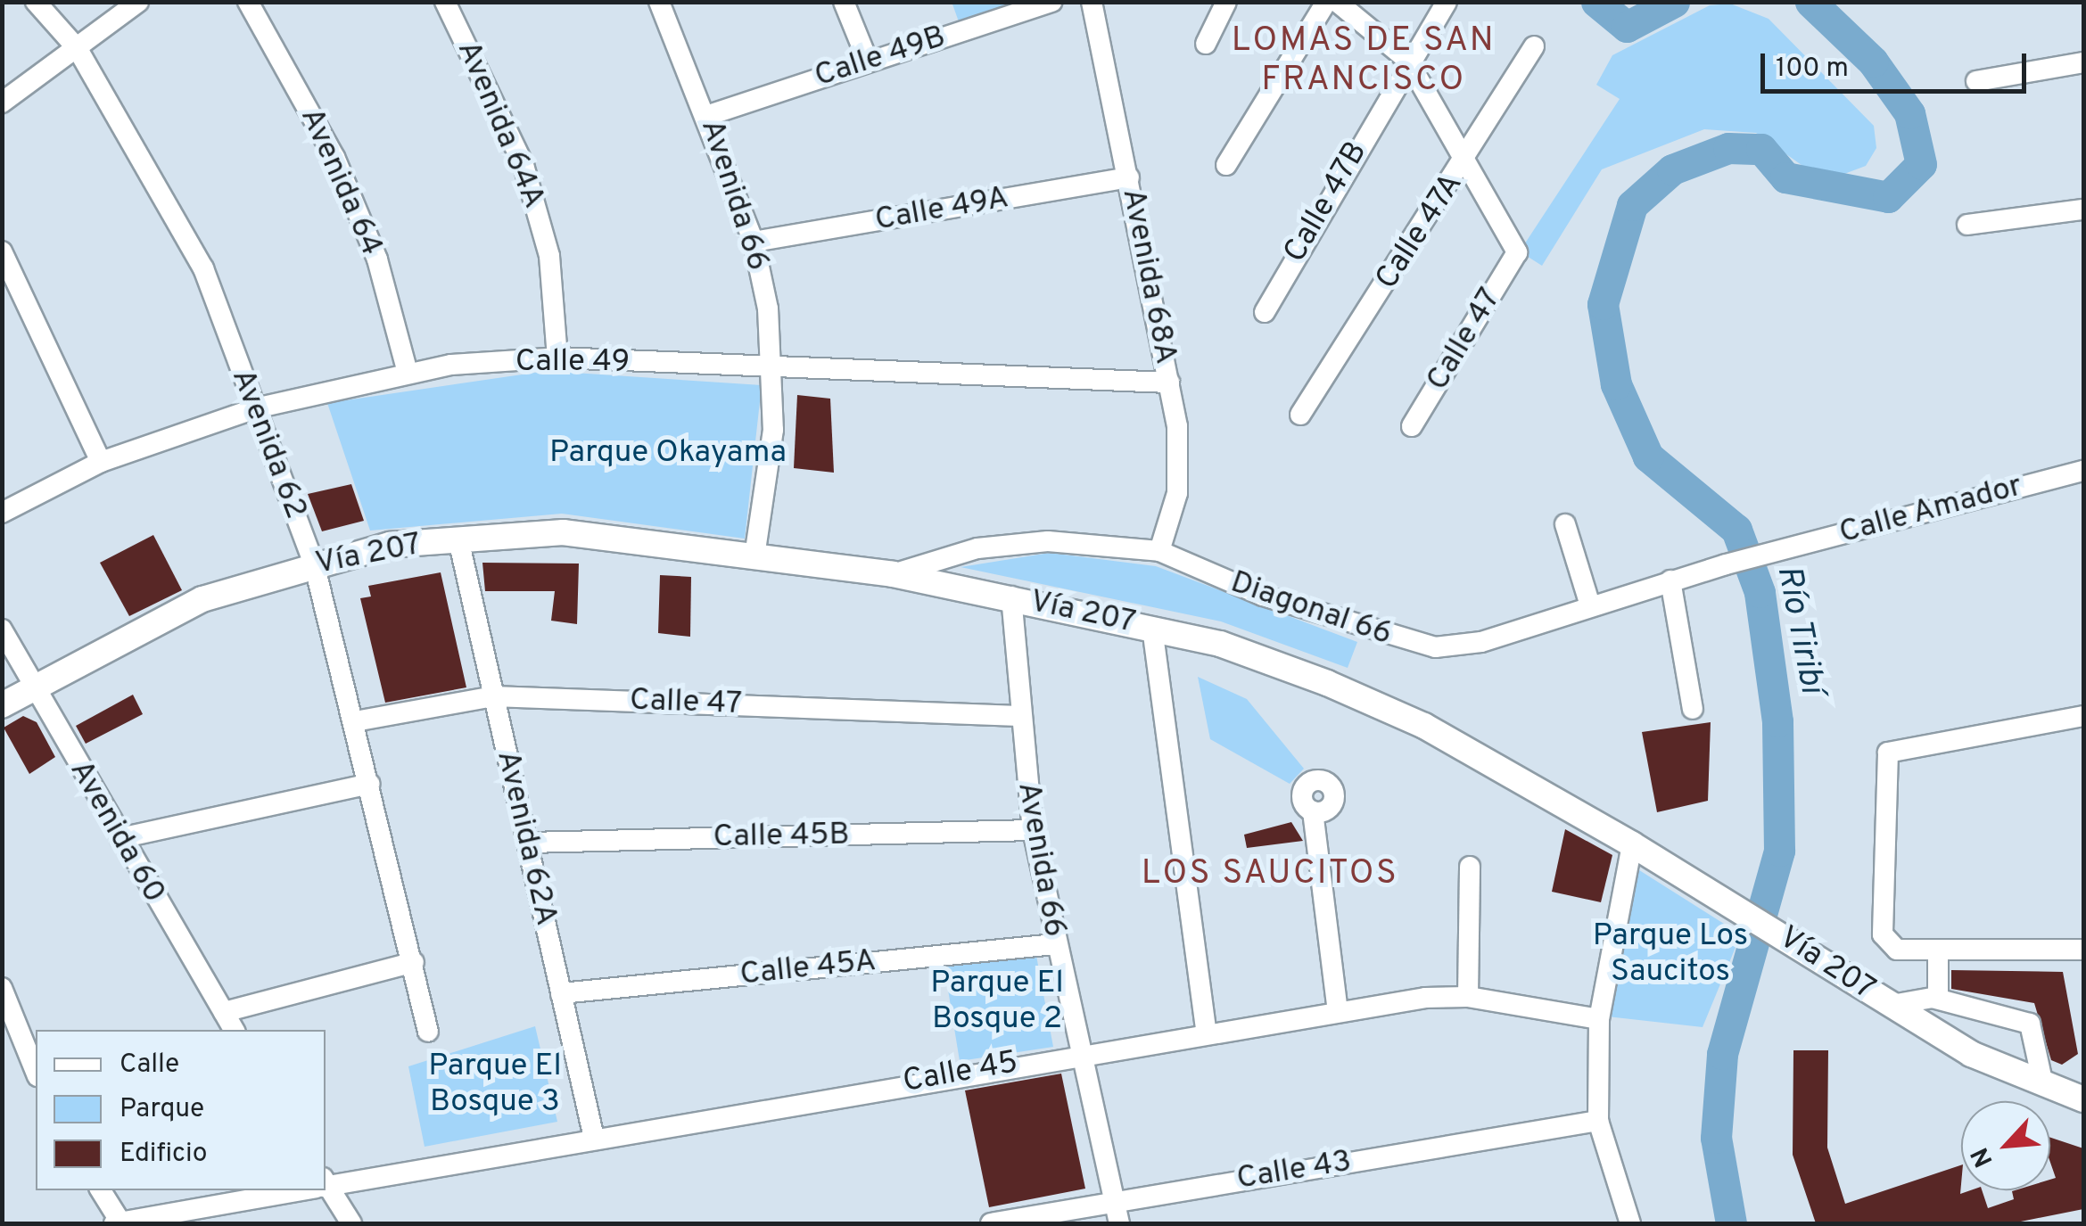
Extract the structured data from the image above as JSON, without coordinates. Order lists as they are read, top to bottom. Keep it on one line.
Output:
{"streets":{"main road":["Vía 207"],"street":["Calle 49B","Avenida 64A","Avenida 64","Avenida 66","Calle 47B","Calle 49A","Calle 47A","Avenida 68A","Calle 47","Calle 49","Avenida 62","Calle Amador","Diagonal 66","Avenida 60","Calle 45B","Avenida 62A","Calle 45A","Calle 45","Calle 43"]},"crossings":[["Calle 49B","Avenida 66"],["Avenida 64A","Calle 49"],["Avenida 64","Calle 49"],["Avenida 66","Calle 49A"],["Avenida 66","Calle 47"],["Avenida 66","Calle 49"],["Avenida 66","Vía 207"],["Avenida 66","Calle 45B"],["Avenida 66","Calle 45A"],["Avenida 66","Calle 45"],["Avenida 66","Calle 43"],["Calle 49A","Avenida 68A"],["Calle 47A","Calle 47"],["Avenida 68A","Calle 49"],["Avenida 68A","Diagonal 66"],["Calle 47","Avenida 62"],["Calle 47","Avenida 62A"],["Calle 49","Avenida 62"],["Avenida 62","Vía 207"],["Calle Amador","Diagonal 66"],["Vía 207","Diagonal 66"],["Vía 207","Avenida 60"],["Vía 207","Avenida 62A"],["Calle 45B","Avenida 62A"],["Avenida 62A","Calle 45A"],["Avenida 62A","Calle 45"]],"districts":["LOMAS DE SAN FRANCISCO","LOS SAUCITOS"],"water":["Río Tiribí"],"parks":["Parque Okayama","Parque Los Saucitos","Parque El Bosque 2","Parque El Bosque 3"],"legend":["Calle","Parque","Edificio"],"scale_bar":"100 m","north":"bottom left"}
